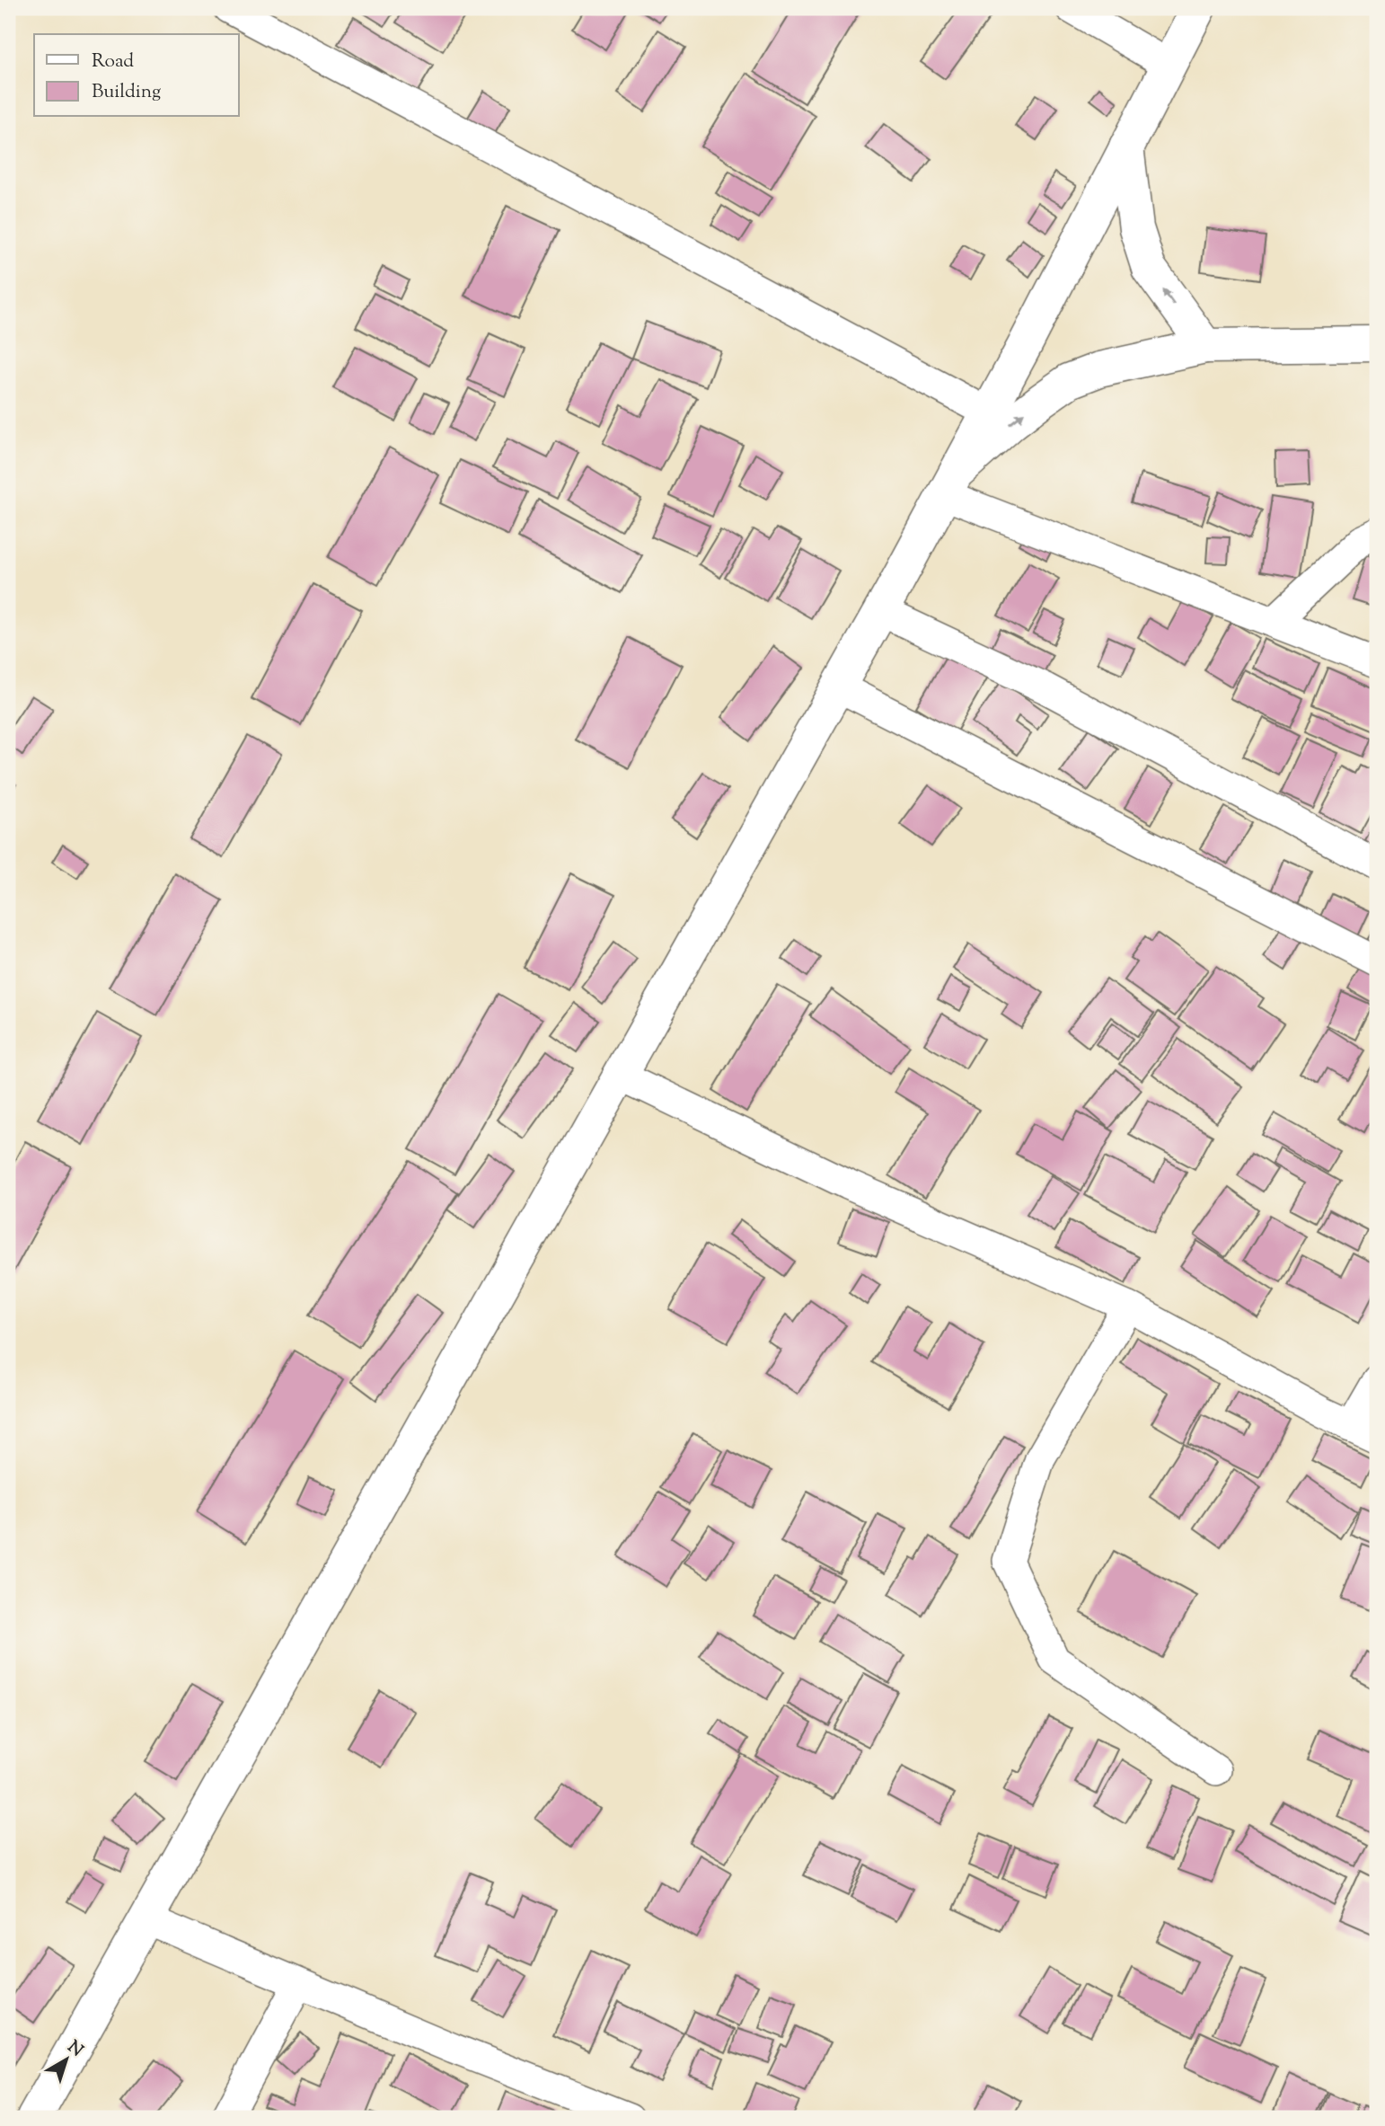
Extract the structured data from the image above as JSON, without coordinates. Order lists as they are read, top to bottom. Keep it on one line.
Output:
{"legend":["Road","Building"],"north":"top right"}
